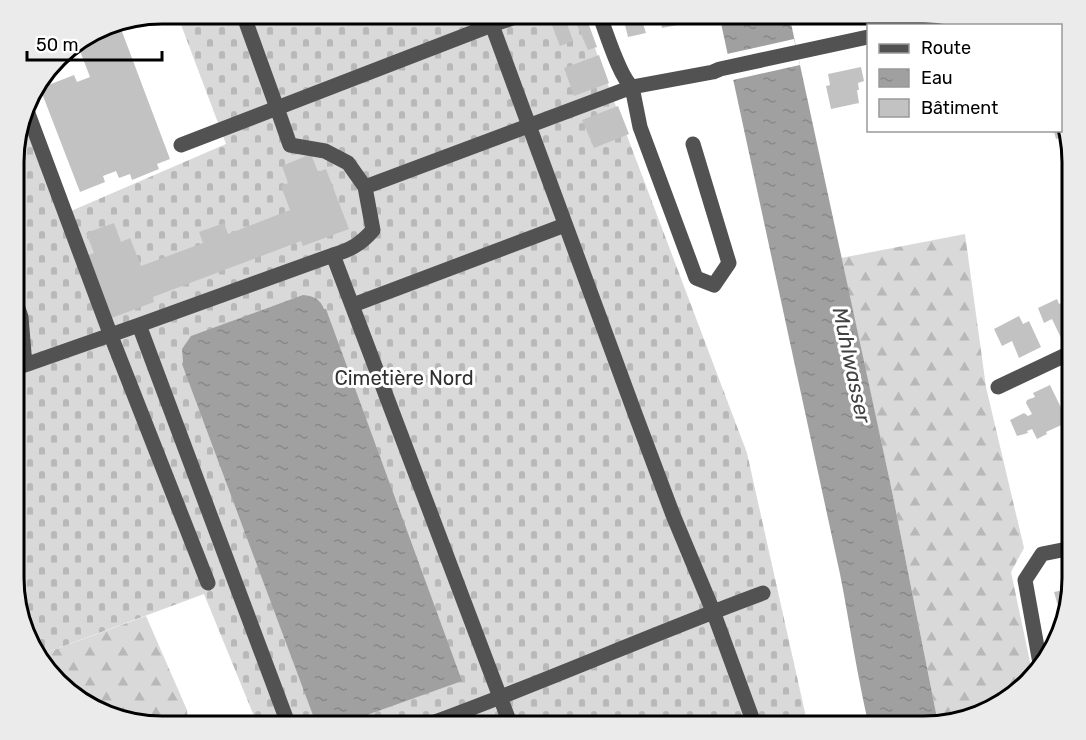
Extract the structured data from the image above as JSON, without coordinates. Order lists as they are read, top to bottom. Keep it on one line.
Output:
{"water":["Muhlwasser"],"parks":["Cimetière Nord"],"legend":["Route","Eau","Bâtiment"],"scale_bar":"50 m"}
